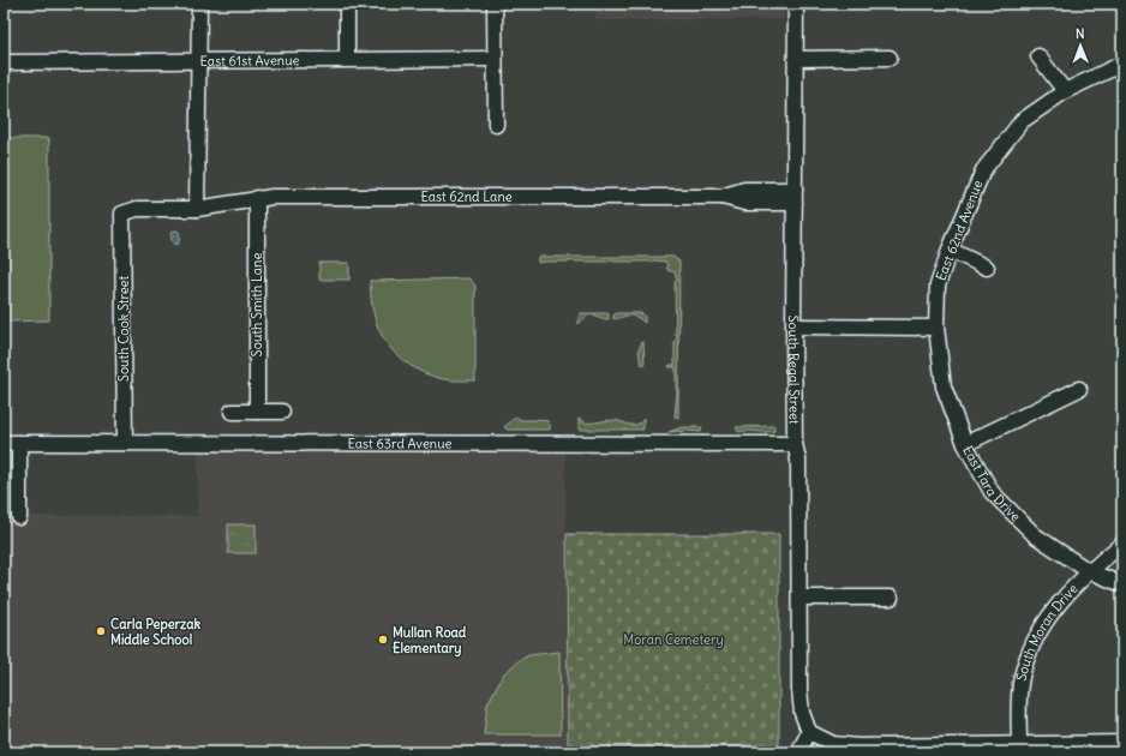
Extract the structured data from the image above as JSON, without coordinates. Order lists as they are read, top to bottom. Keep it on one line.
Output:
{"streets":{"street":["East 61st Avenue","East 62nd Lane","East 62nd Avenue","South Smith Lane","South Cook Street","South Regal Street","East 63rd Avenue","East Tara Drive","South Moran Drive"]},"crossings":[["East 62nd Lane","South Smith Lane"],["East 62nd Lane","South Cook Street"],["East 62nd Lane","South Regal Street"],["East 62nd Avenue","East Tara Drive"],["South Cook Street","East 63rd Avenue"],["South Regal Street","East 63rd Avenue"],["East Tara Drive","South Moran Drive"]],"parks":["Moran Cemetery"],"places":["Carla Peperzak Middle School","Mullan Road Elementary"],"north":"top"}
